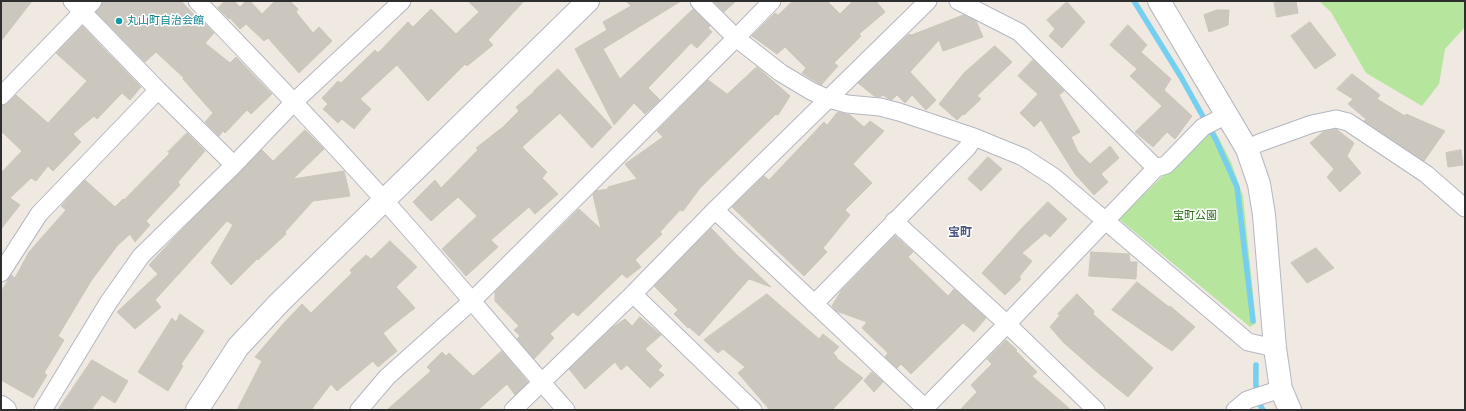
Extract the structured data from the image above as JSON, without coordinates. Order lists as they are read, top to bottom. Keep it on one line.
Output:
{"districts":["宝町"],"parks":["宝町公園"],"places":["丸山町自治会館"]}
